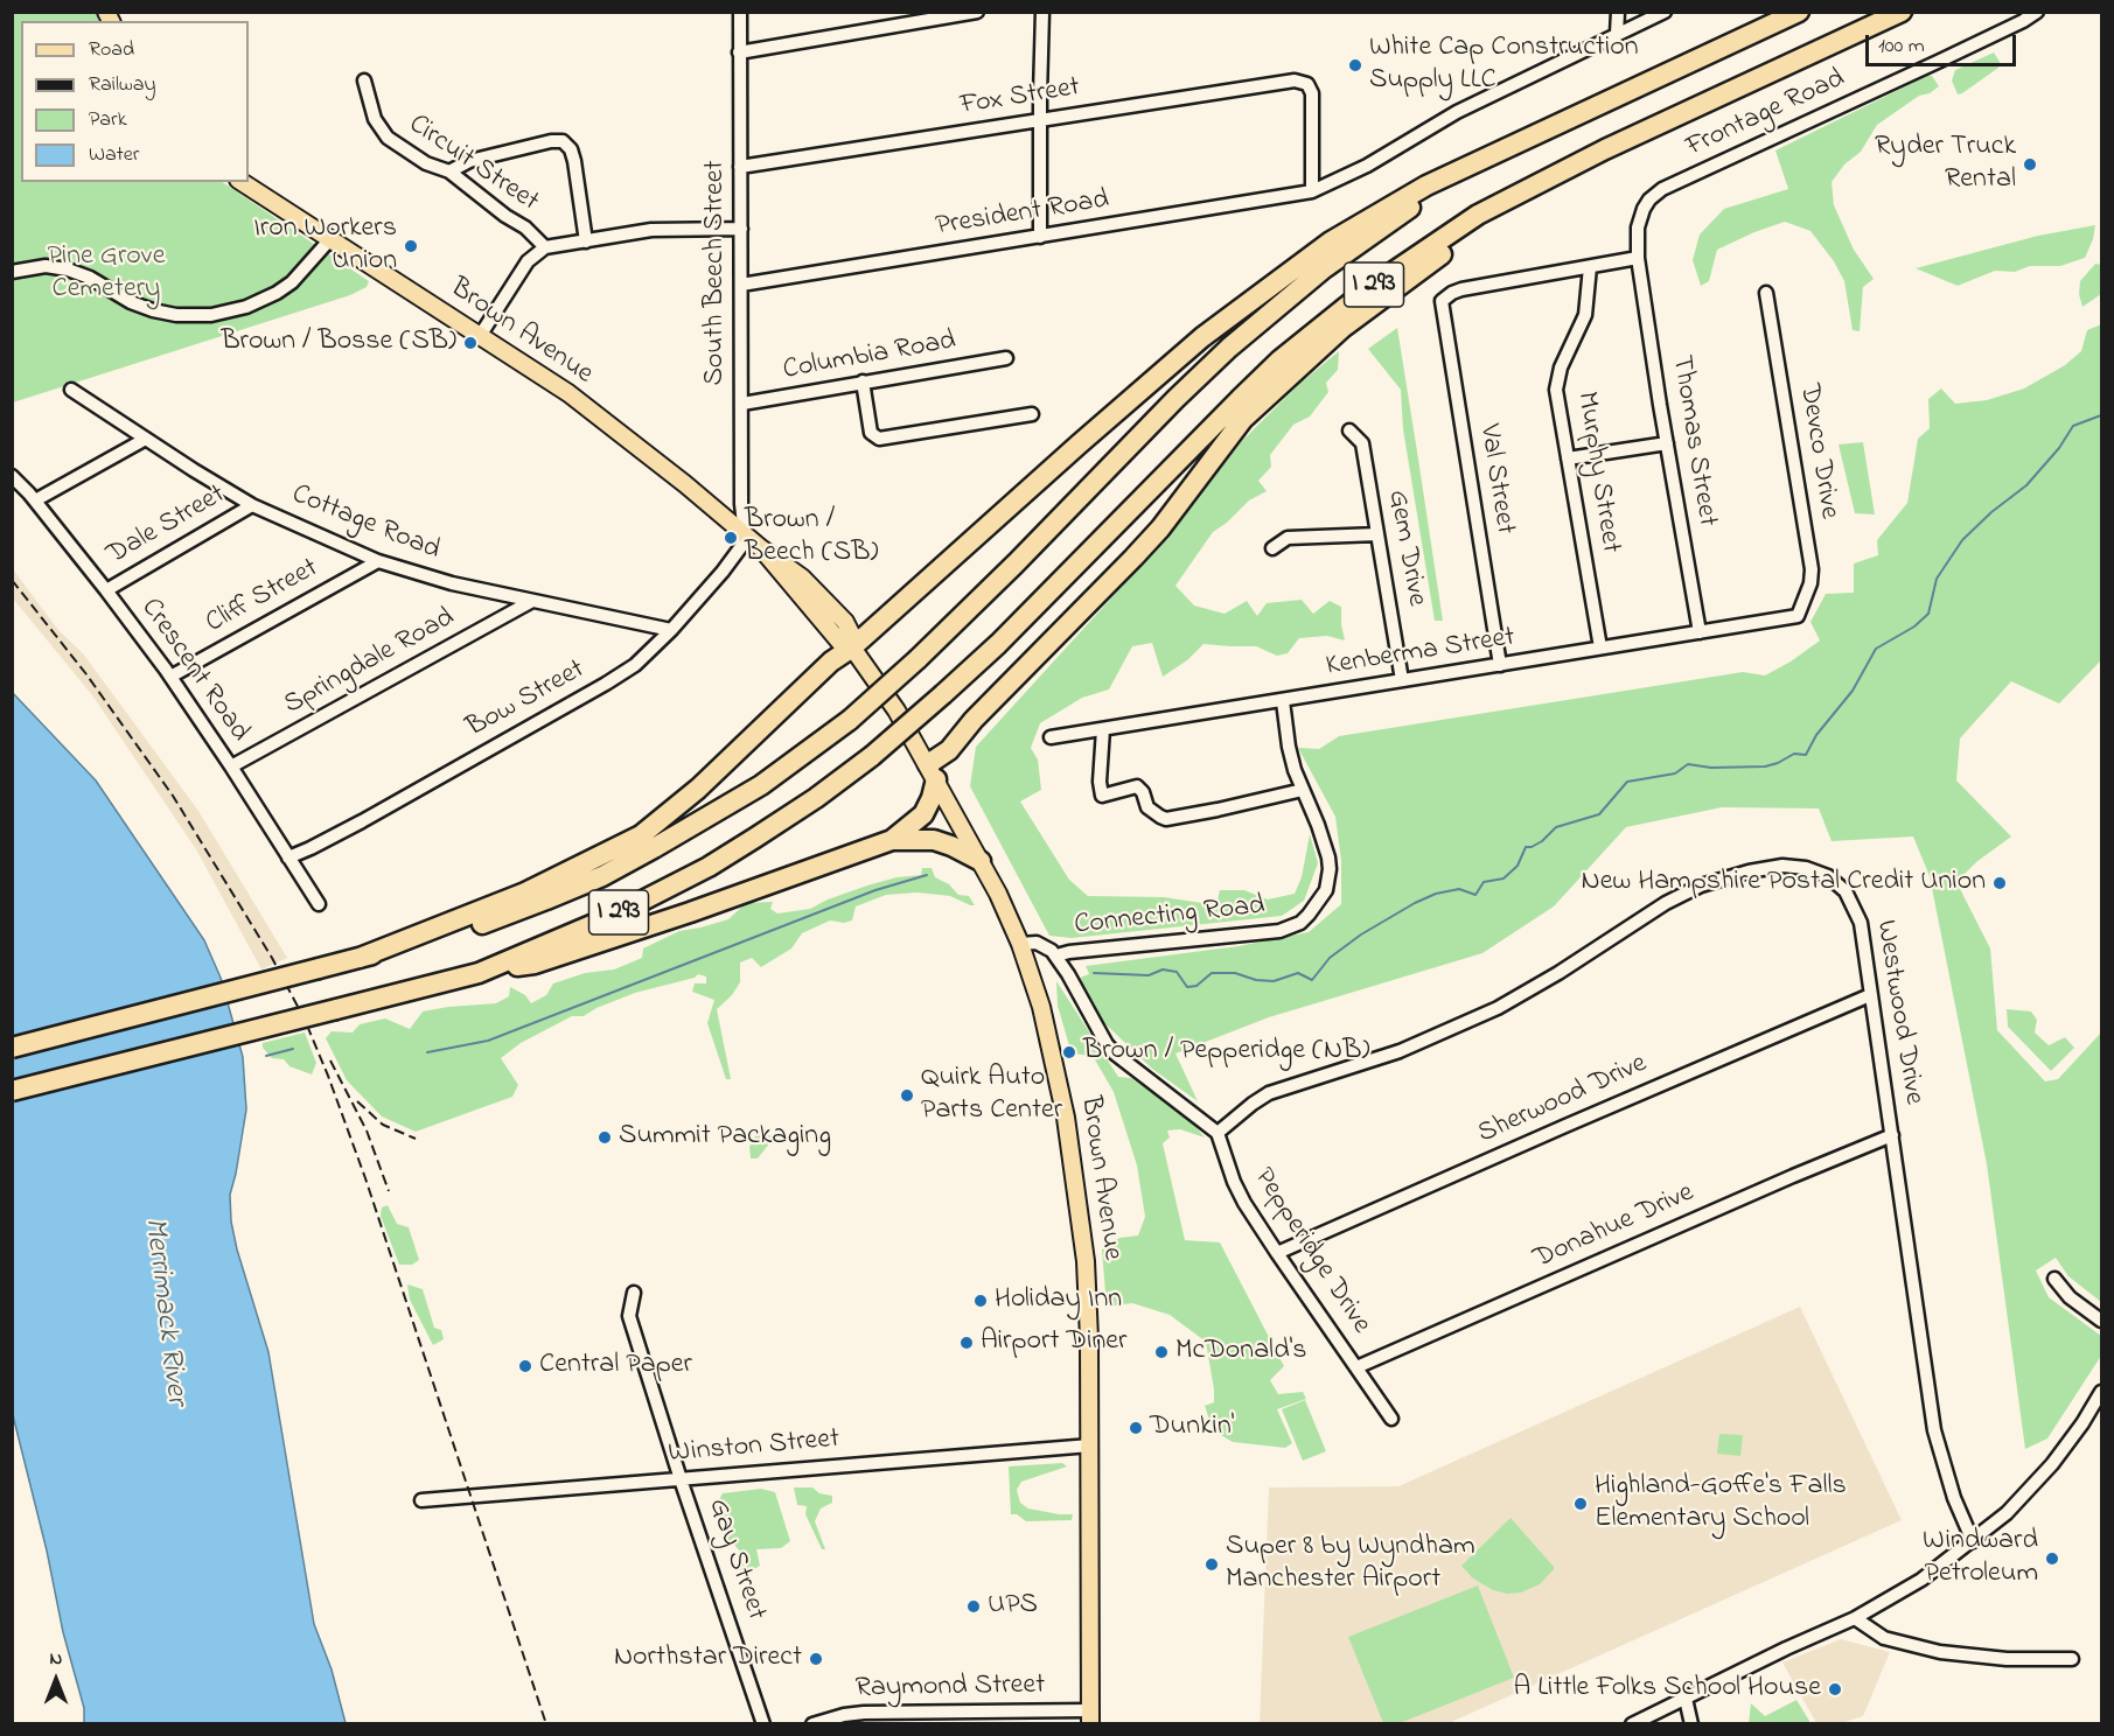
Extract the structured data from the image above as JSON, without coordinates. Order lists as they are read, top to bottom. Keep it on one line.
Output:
{"streets":{"highway":["I 293"],"main road":["Brown Avenue"],"street":["Fox Street","Frontage Road","Circuit Street","President Road","South Beech Street","Columbia Road","Thomas Street","Devco Drive","Murphy Street","Val Street","Cottage Road","Dale Street","Gem Drive","Cliff Street","Kenberma Street","Springdale Road","Crescent Road","Bow Street","Connecting Road","Westwood Drive","Sherwood Drive","Donahue Drive","Pepperidge Drive","Winston Street","Gay Street","Raymond Street"]},"crossings":[["Fox Street","President Road"],["Fox Street","South Beech Street"],["Frontage Road","Thomas Street"],["President Road","South Beech Street"],["South Beech Street","Brown Avenue"],["South Beech Street","Columbia Road"],["South Beech Street","Bow Street"],["Brown Avenue","Bow Street"],["Brown Avenue","Winston Street"],["Brown Avenue","Raymond Street"],["Thomas Street","Kenberma Street"],["Devco Drive","Kenberma Street"],["Murphy Street","Val Street"],["Murphy Street","Kenberma Street"],["Val Street","Kenberma Street"],["Cottage Road","Dale Street"],["Cottage Road","Cliff Street"],["Cottage Road","Springdale Road"],["Cottage Road","Bow Street"],["Dale Street","Crescent Road"],["Gem Drive","Kenberma Street"],["Cliff Street","Crescent Road"],["Kenberma Street","Connecting Road"],["Springdale Road","Crescent Road"],["Crescent Road","Bow Street"],["Westwood Drive","Sherwood Drive"],["Westwood Drive","Donahue Drive"],["Westwood Drive","Pepperidge Drive"],["Sherwood Drive","Pepperidge Drive"],["Donahue Drive","Pepperidge Drive"],["Winston Street","Gay Street"]],"water":["Merrimack River"],"parks":["Pine Grove Cemetery"],"places":["White Cap Construction Supply LLC","Ryder Truck Rental","Iron Workers Union","Brown / Bosse (SB)","Brown / Beech (SB)","New Hampshire Postal Credit Union","Brown / Pepperidge (NB)","Quirk Auto Parts Center","Summit Packaging","Holiday Inn","Airport Diner","McDonald's","Central Paper","Dunkin'","Highland-Goffe's Falls Elementary School","Windward Petroleum","Super 8 by Wyndham Manchester Airport","UPS","Northstar Direct","A Little Folks School House"],"legend":["Road","Railway","Park","Water"],"scale_bar":"100 m","north":"top"}
